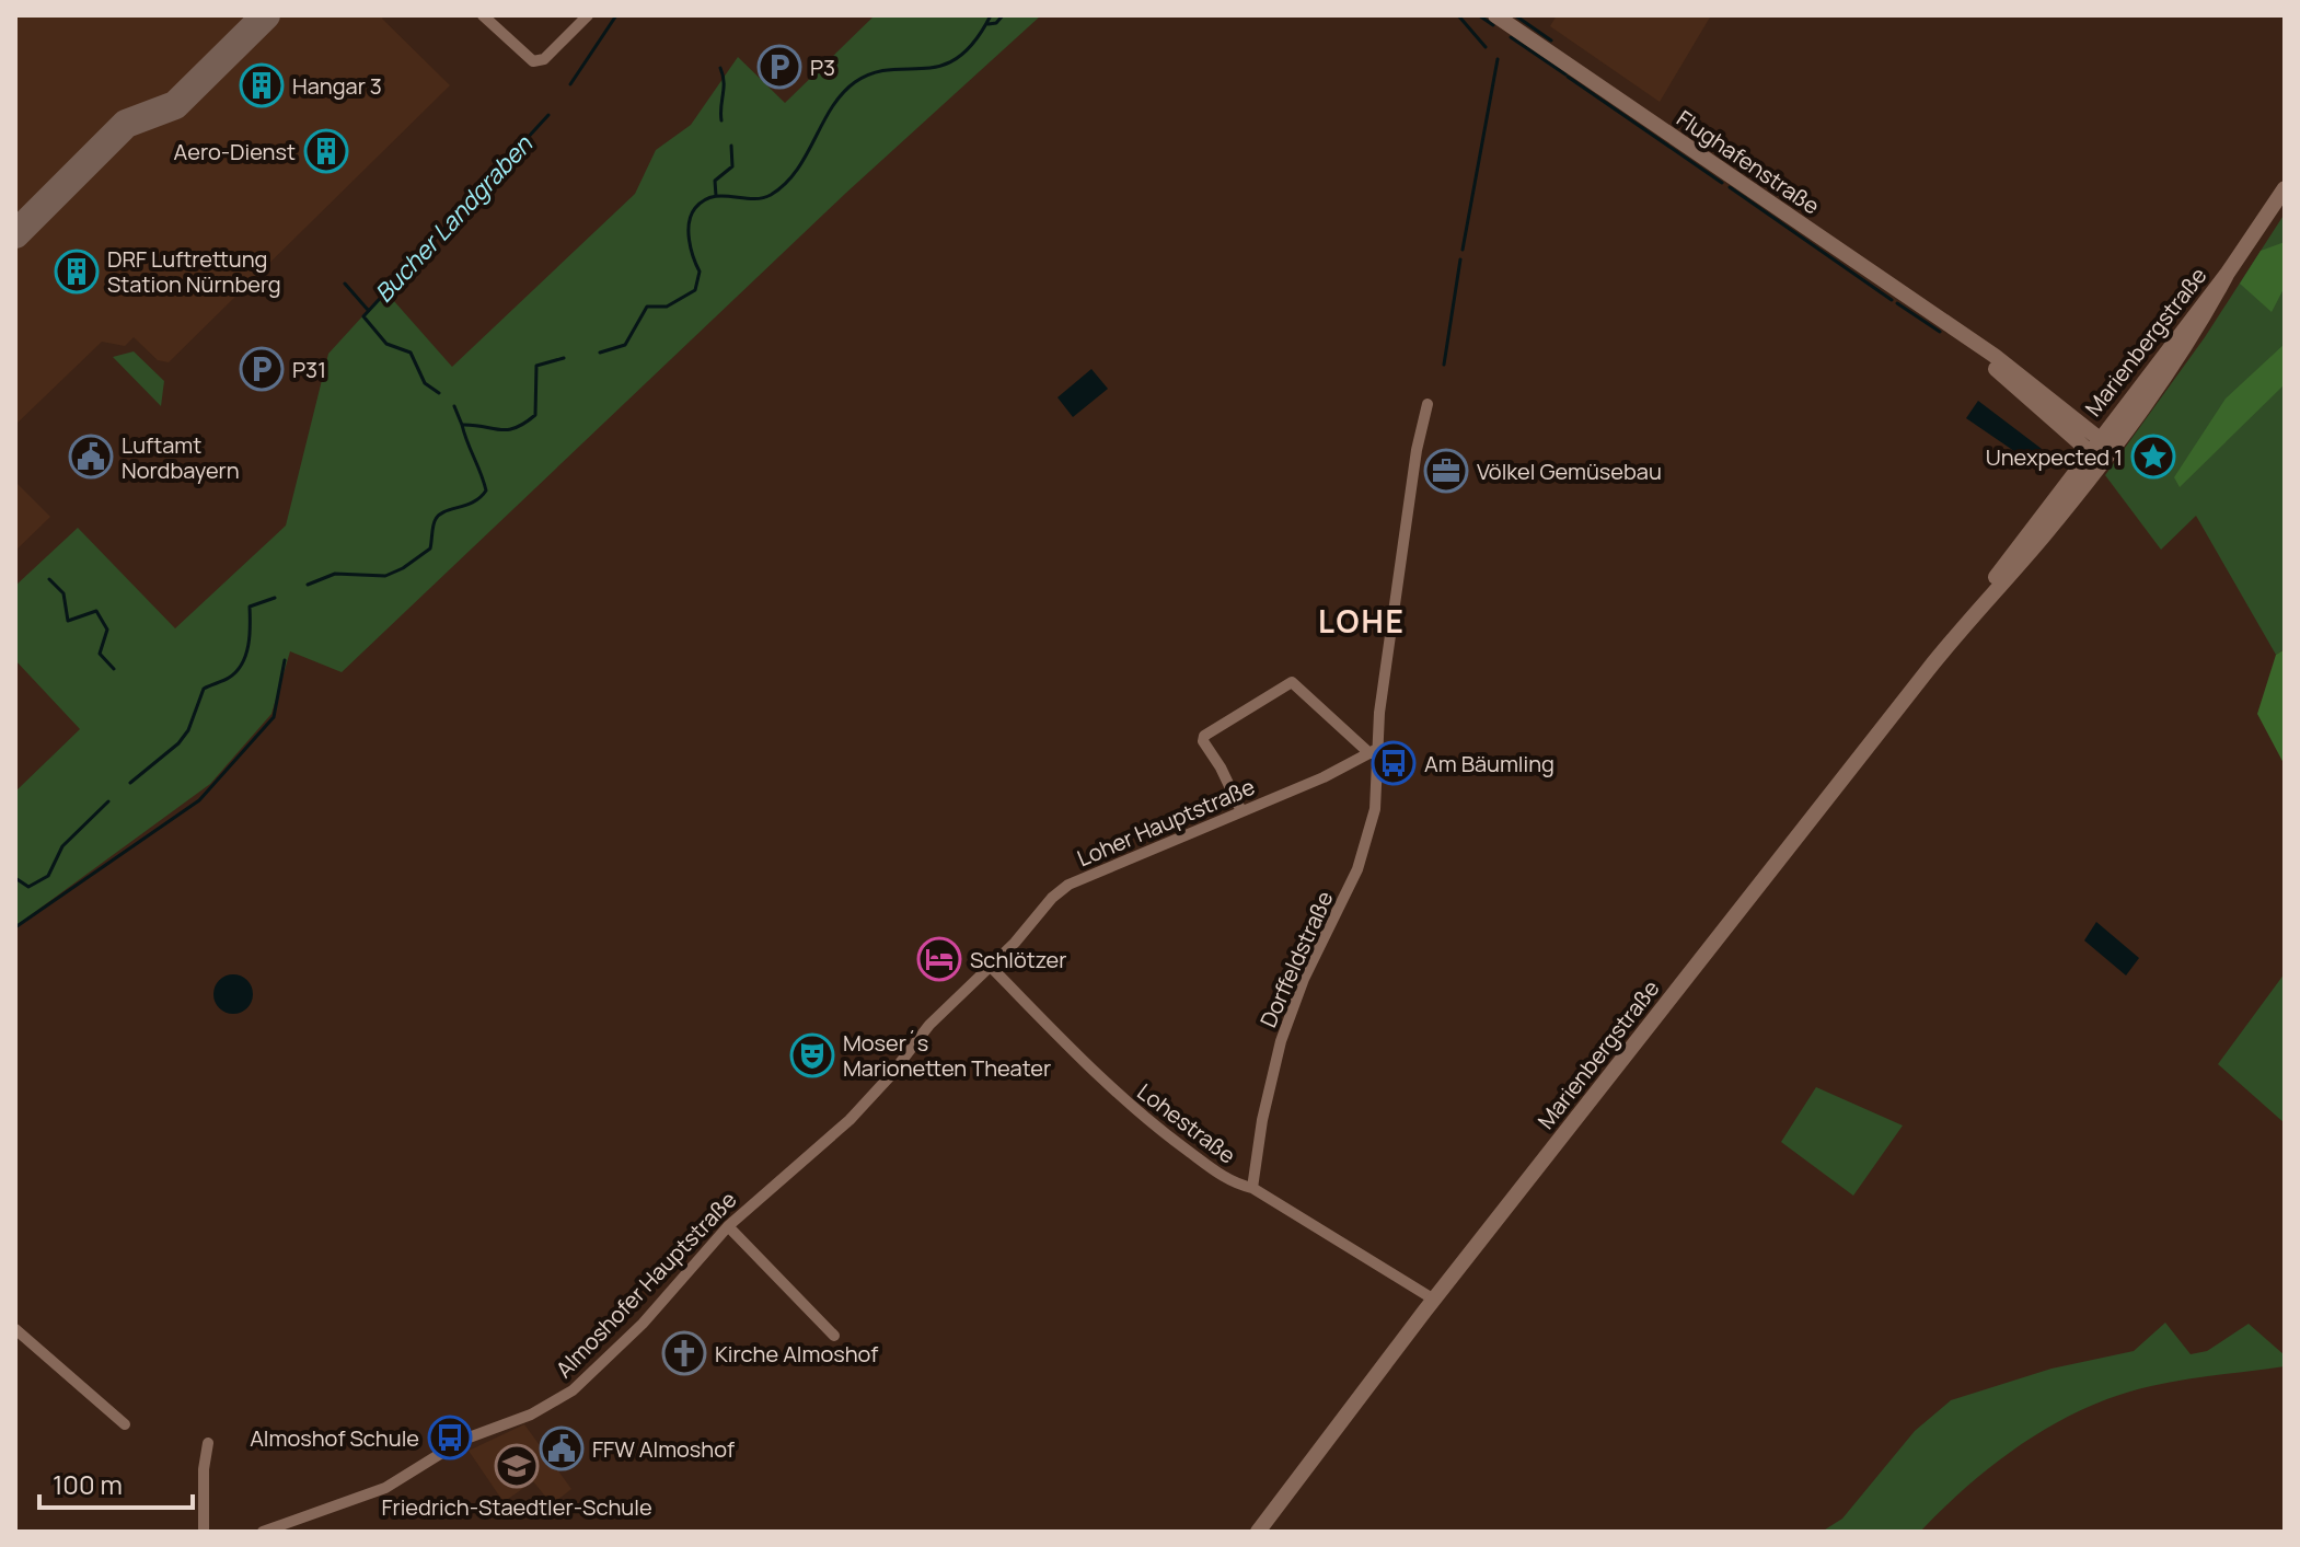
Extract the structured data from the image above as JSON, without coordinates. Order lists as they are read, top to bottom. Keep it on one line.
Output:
{"streets":{"main road":["Flughafenstraße","Marienbergstraße"],"street":["Loher Hauptstraße","Dorffeldstraße","Lohestraße","Almoshofer Hauptstraße"]},"crossings":[["Flughafenstraße","Marienbergstraße"],["Marienbergstraße","Lohestraße"],["Loher Hauptstraße","Dorffeldstraße"],["Loher Hauptstraße","Lohestraße"],["Loher Hauptstraße","Almoshofer Hauptstraße"],["Dorffeldstraße","Lohestraße"]],"districts":["LOHE"],"water":["Bucher Landgraben"],"places":{"parking":["P3","P31"],"building":["Hangar 3","Aero-Dienst","DRF Luftrettung Station Nürnberg"],"public building":["Luftamt Nordbayern","FFW Almoshof"],"place":["Unexpected 1"],"office":["Völkel Gemüsebau"],"bus stop":["Am Bäumling","Almoshof Schule"],"hotel":["Schlötzer"],"theatre":["Moser´s Marionetten Theater"],"church":["Kirche Almoshof"],"school or university":["Friedrich-Staedtler-Schule"]},"scale_bar":"100 m"}
